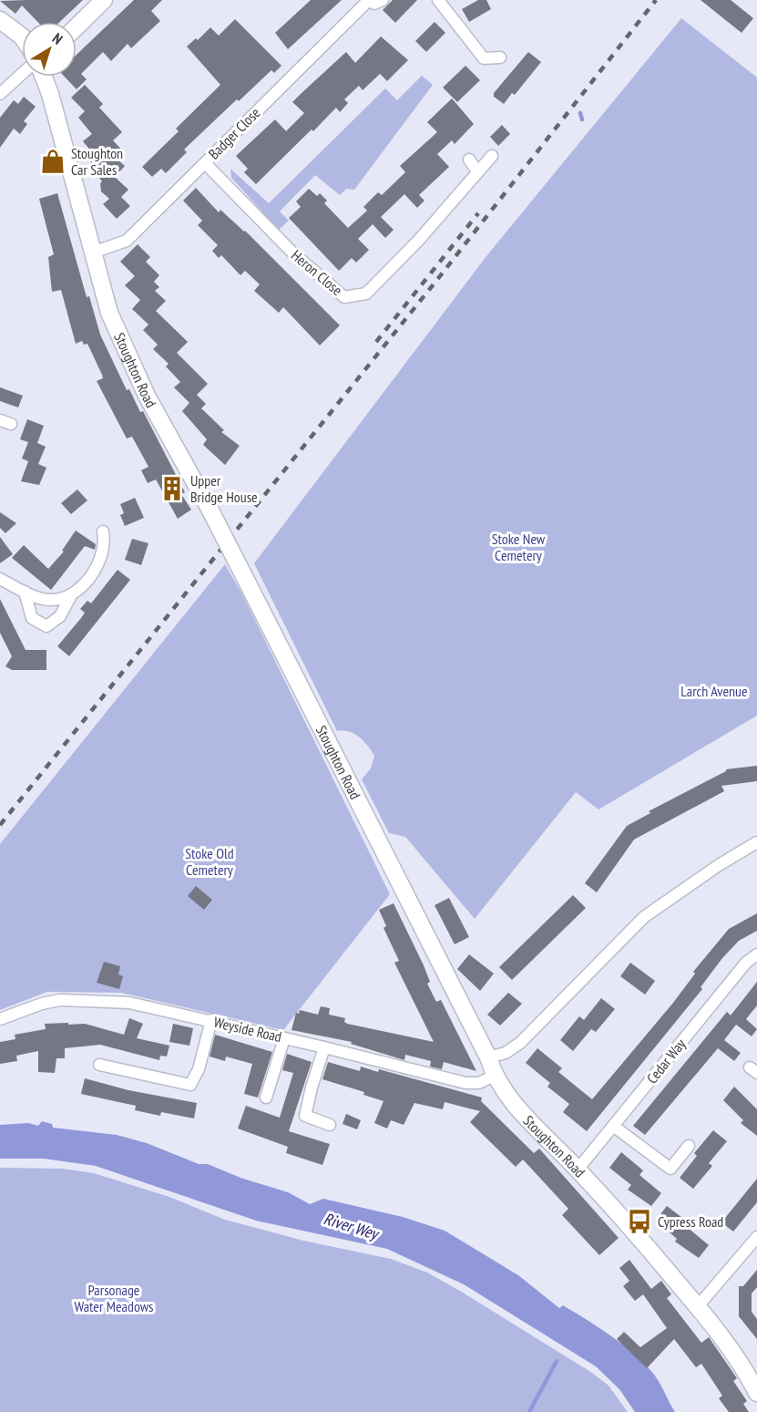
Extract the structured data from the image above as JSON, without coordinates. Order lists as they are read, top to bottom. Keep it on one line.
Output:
{"streets":{"street":["Badger Close","Heron Close","Stoughton Road","Weyside Road","Cedar Way"]},"crossings":[["Badger Close","Heron Close"],["Badger Close","Stoughton Road"],["Stoughton Road","Weyside Road"],["Stoughton Road","Cedar Way"]],"water":["River Wey"],"parks":["Stoke New Cemetery","Larch Avenue","Stoke Old Cemetery","Parsonage Water Meadows"],"places":{"shop":["Stoughton Car Sales"],"building":["Upper Bridge House"],"bus stop":["Cypress Road"]},"north":"top right"}
